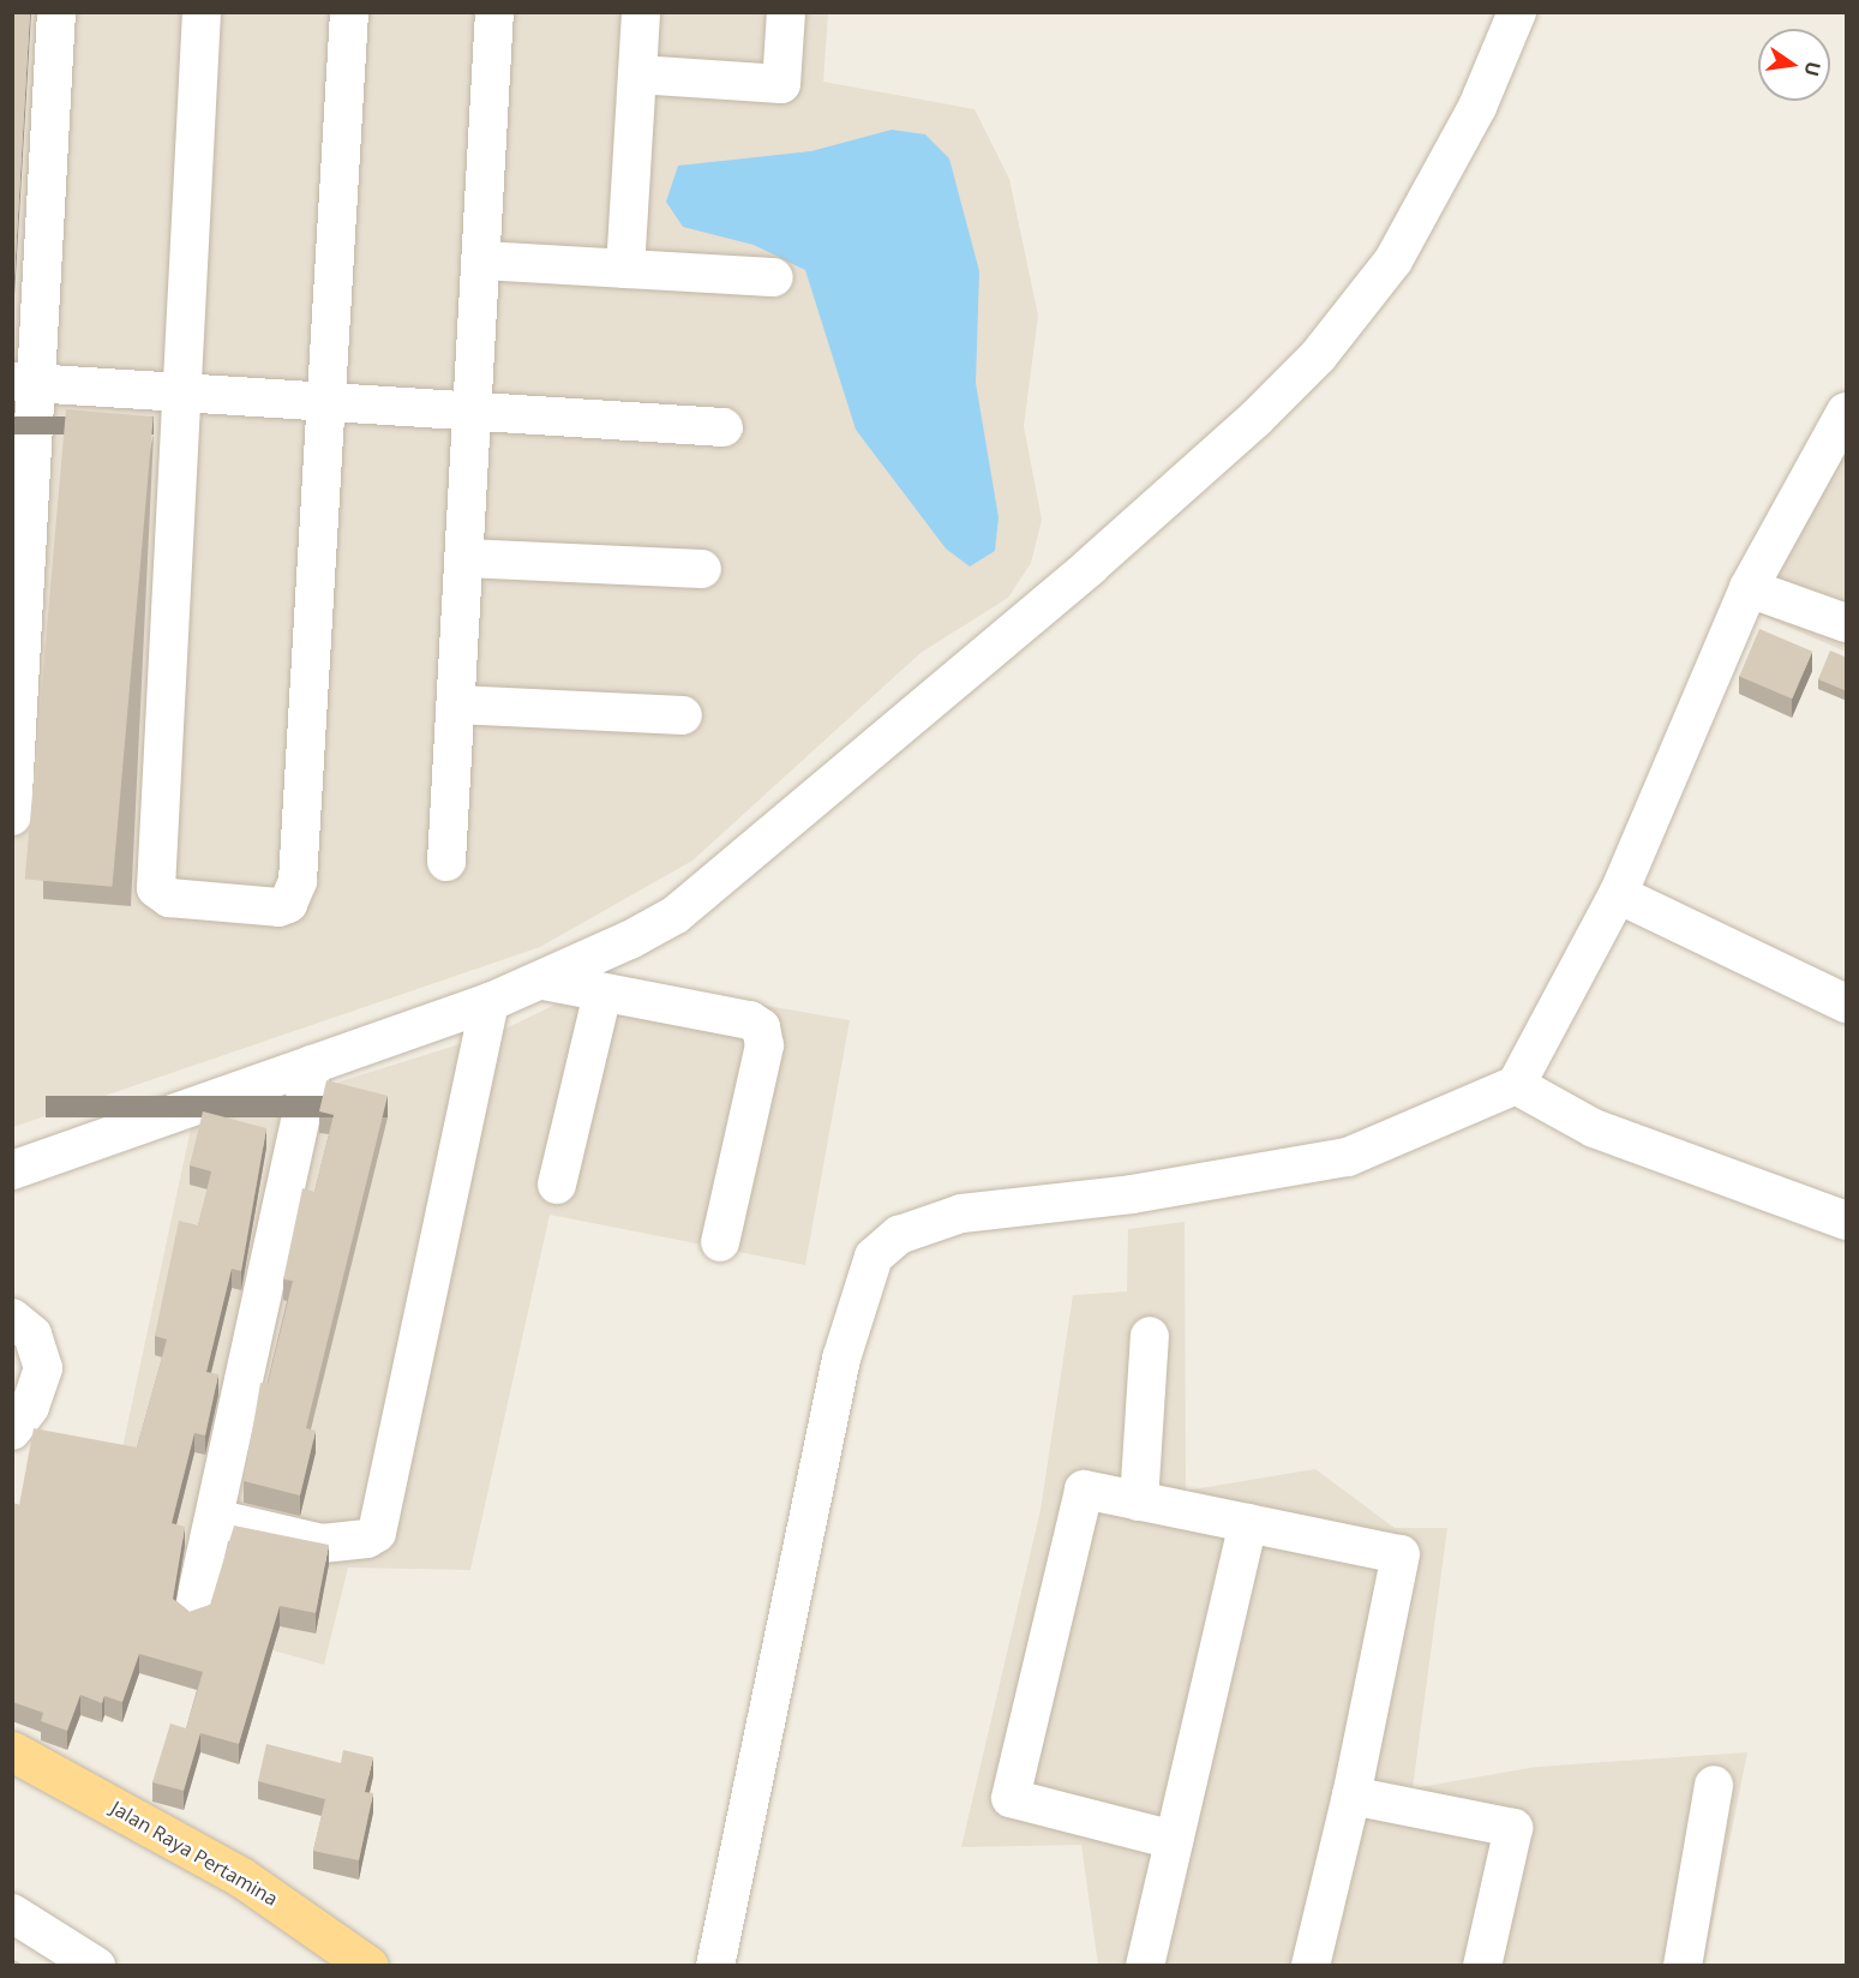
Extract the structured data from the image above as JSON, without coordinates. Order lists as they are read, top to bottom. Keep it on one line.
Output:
{"streets":{"main road":["Jalan Raya Pertamina"]},"north":"right"}
